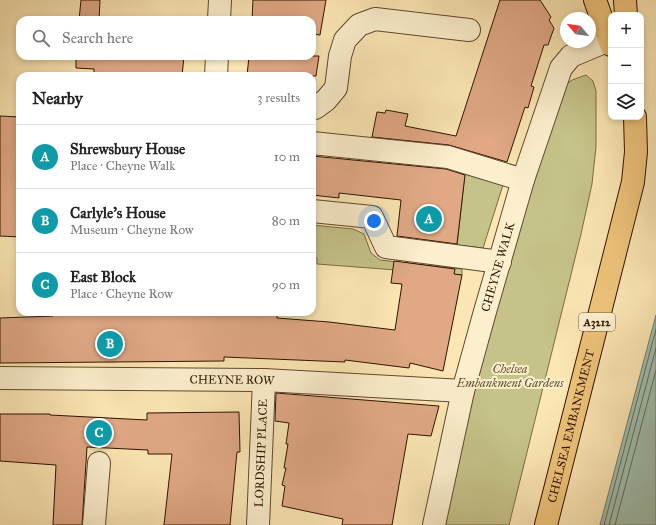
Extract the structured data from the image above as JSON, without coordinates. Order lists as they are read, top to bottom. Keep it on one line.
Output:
{"streets":{"highway":["A3212","CHELSEA EMBANKMENT"],"street":["CHEYNE WALK","CHEYNE ROW","LORDSHIP PLACE"]},"crossings":[["CHEYNE WALK","CHEYNE ROW"],["CHEYNE ROW","LORDSHIP PLACE"]],"parks":["Chelsea Embankment Gardens"],"north":"top left","page":{"map_buttons":["+","−"],"search":"Search here","heading":["Nearby","3 results"],"list":[{"mark":"A","name":"Shrewsbury House","note":"Place · Cheyne Walk","value":"10 m"},{"mark":"B","name":"Carlyle's House","note":"Museum · Cheyne Row","value":"80 m"},{"mark":"C","name":"East Block","note":"Place · Cheyne Row","value":"90 m"}],"pins":["A","B","C"]}}
